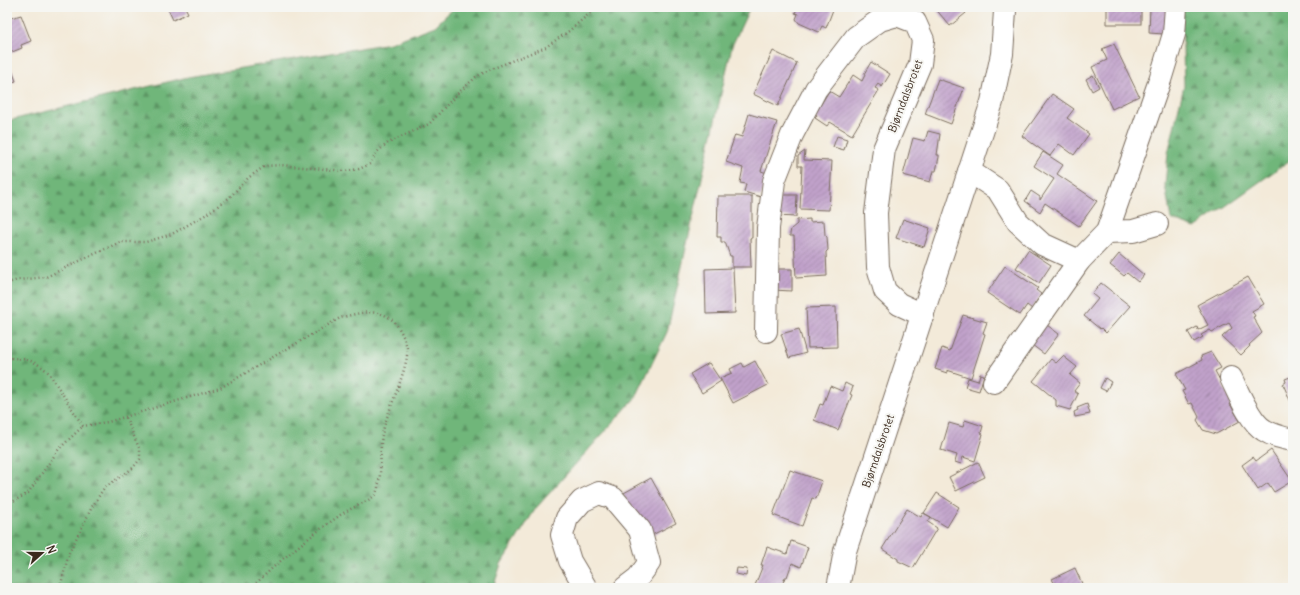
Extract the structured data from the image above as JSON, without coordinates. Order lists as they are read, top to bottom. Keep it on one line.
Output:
{"streets":{"street":["Bjørndalsbrotet"]},"north":"right"}
